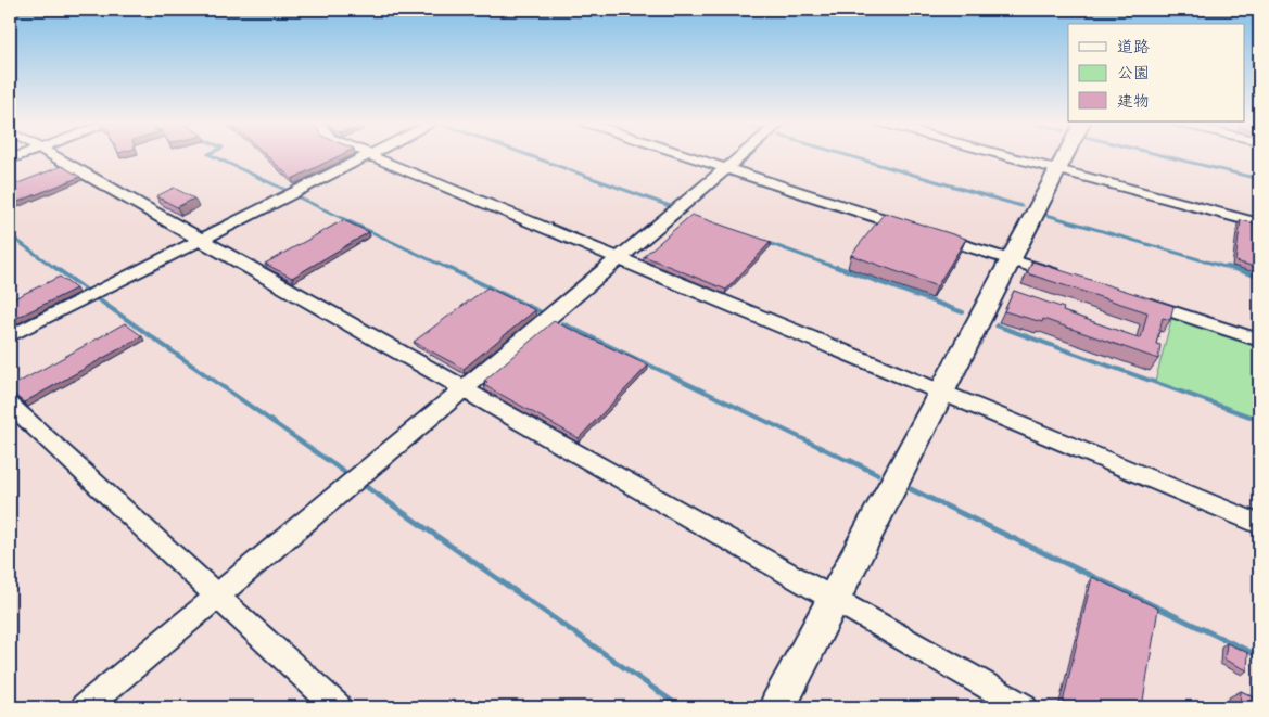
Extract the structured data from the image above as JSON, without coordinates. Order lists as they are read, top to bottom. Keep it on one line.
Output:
{"legend":["道路","公園","建物"]}
